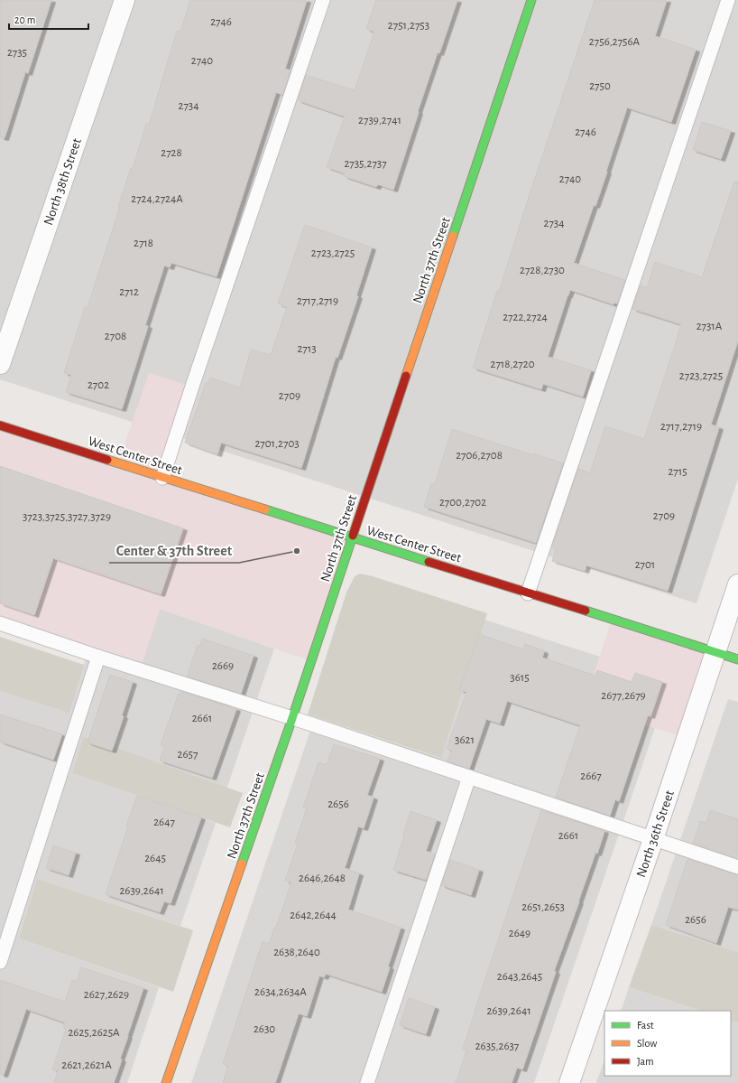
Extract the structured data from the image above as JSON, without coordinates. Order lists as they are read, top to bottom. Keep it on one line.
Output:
{"streets":{"street":["North 38th Street","North 37th Street","West Center Street","North 36th Street"]},"crossings":[["North 37th Street","West Center Street"],["West Center Street","North 36th Street"]],"places":["Center & 37th Street"],"house_numbers":["2746","2751,2753","2756,2756A","2735","2740","2750","2734","2739,2741","2746","2728","2735,2737","2740","2724,2724A","2734","2718","2723,2725","2728,2730","2712","2717,2719","2722,2724","2731A","2708","2713","2718,2720","2723,2725","2702","2709","2717,2719","2701,2703","2706,2708","2715","2700,2702","2709","3723,3725,3727,3729","2701","2669","3615","2677,2679","2661","3621","2657","2667","2656","2647","2661","2645","2646,2648","2639,2641","2651,2653","2642,2644","2656","2649","2638,2640","2643,2645","2634,2634A","2627,2629","2639,2641","2630","2625,2625A","2635,2637","2621,2621A"],"legend":["Fast","Slow","Jam"],"scale_bar":"20 m"}
